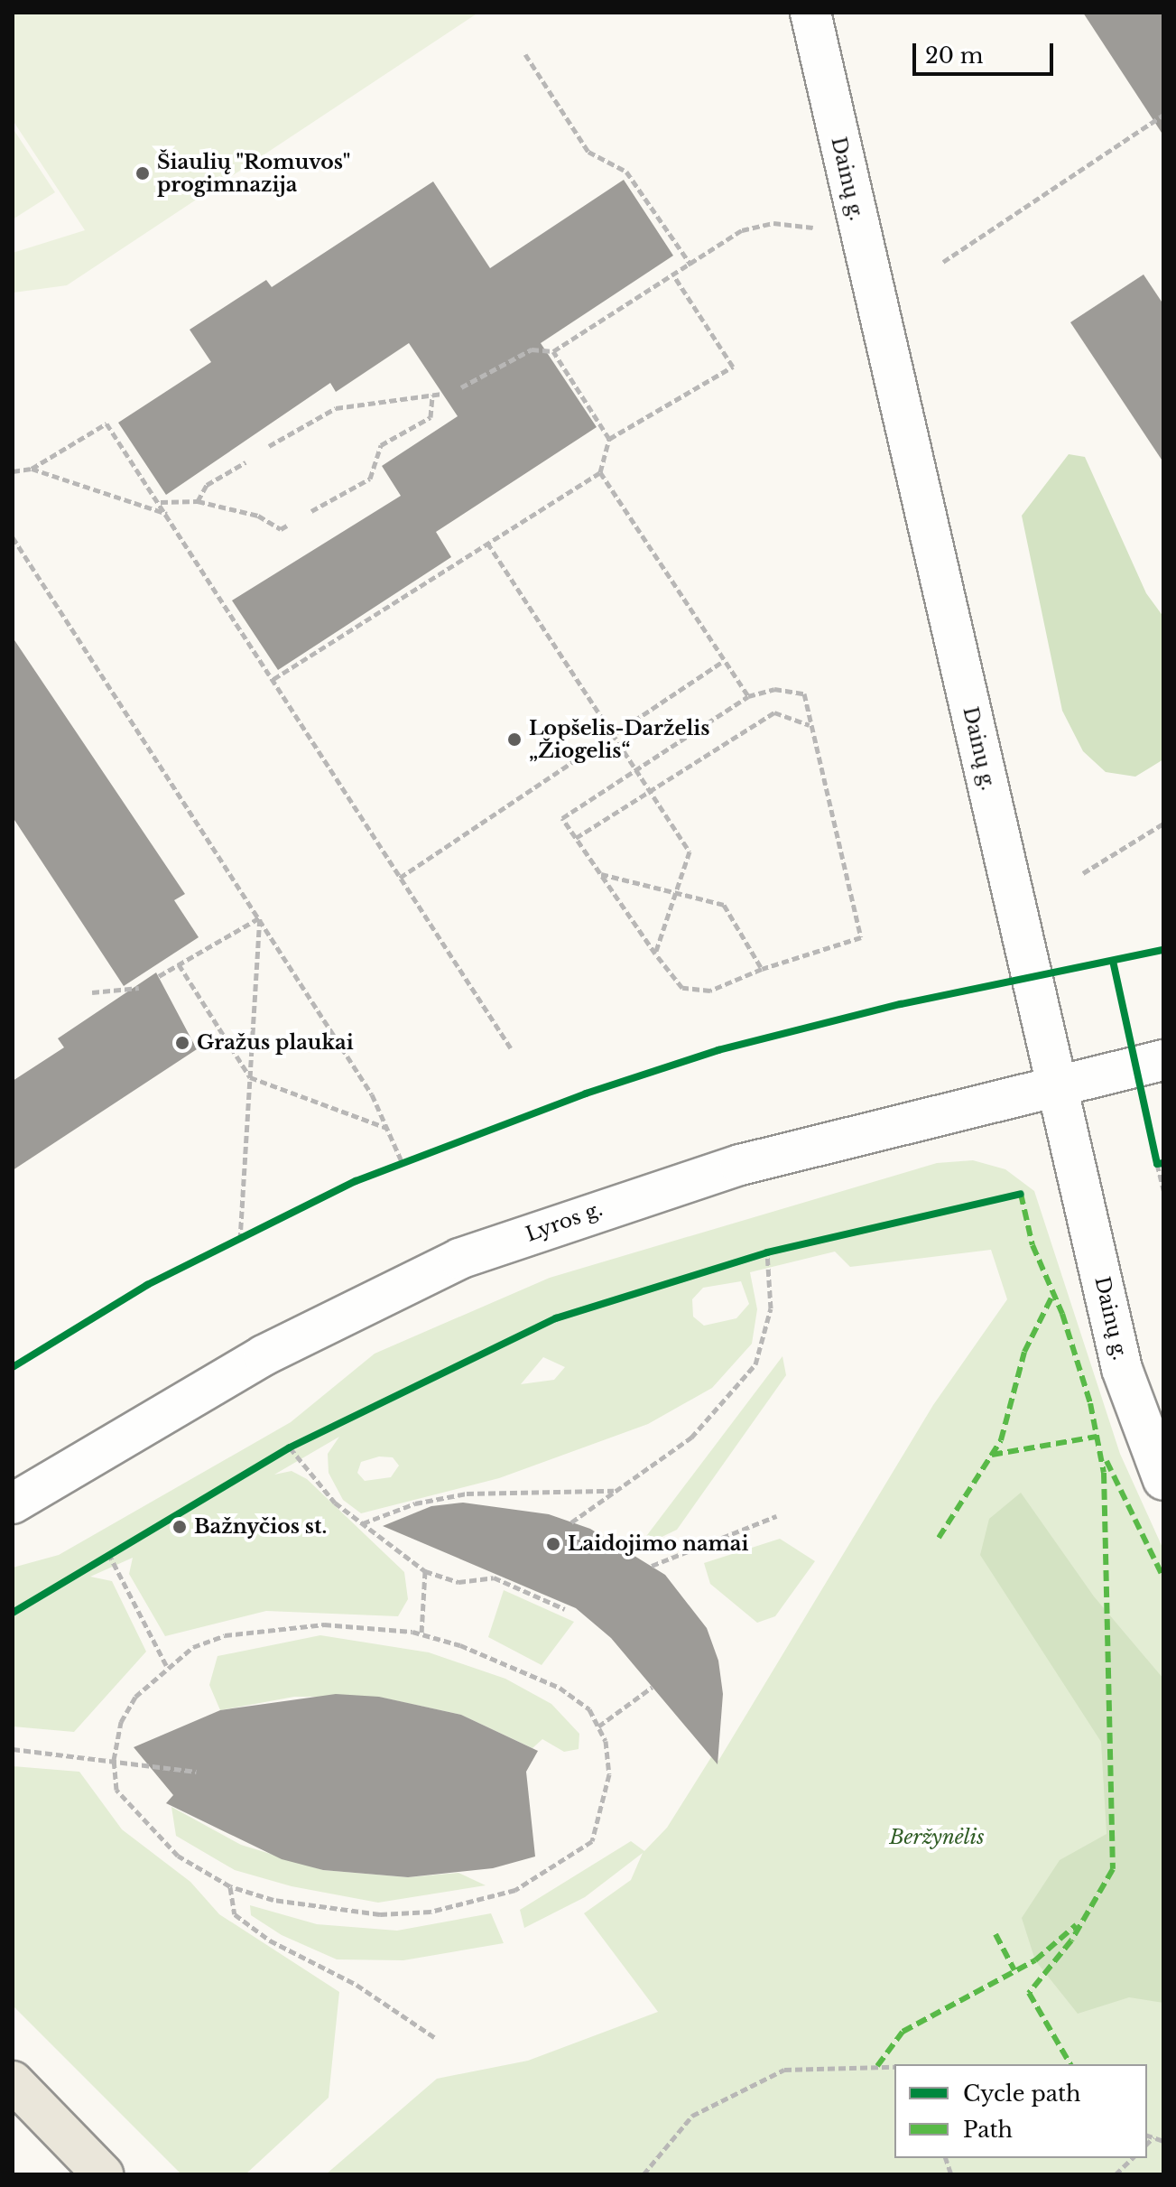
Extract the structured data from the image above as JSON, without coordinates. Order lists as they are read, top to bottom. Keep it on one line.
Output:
{"streets":{"street":["Dainų g.","Lyros g."]},"crossings":[["Dainų g.","Lyros g."]],"parks":["Beržynėlis"],"places":["Šiaulių \"Romuvos\" progimnazija","Lopšelis-Darželis „Žiogelis“","Gražus plaukai","Bažnyčios st.","Laidojimo namai"],"legend":["Cycle path","Path"],"scale_bar":"20 m"}
